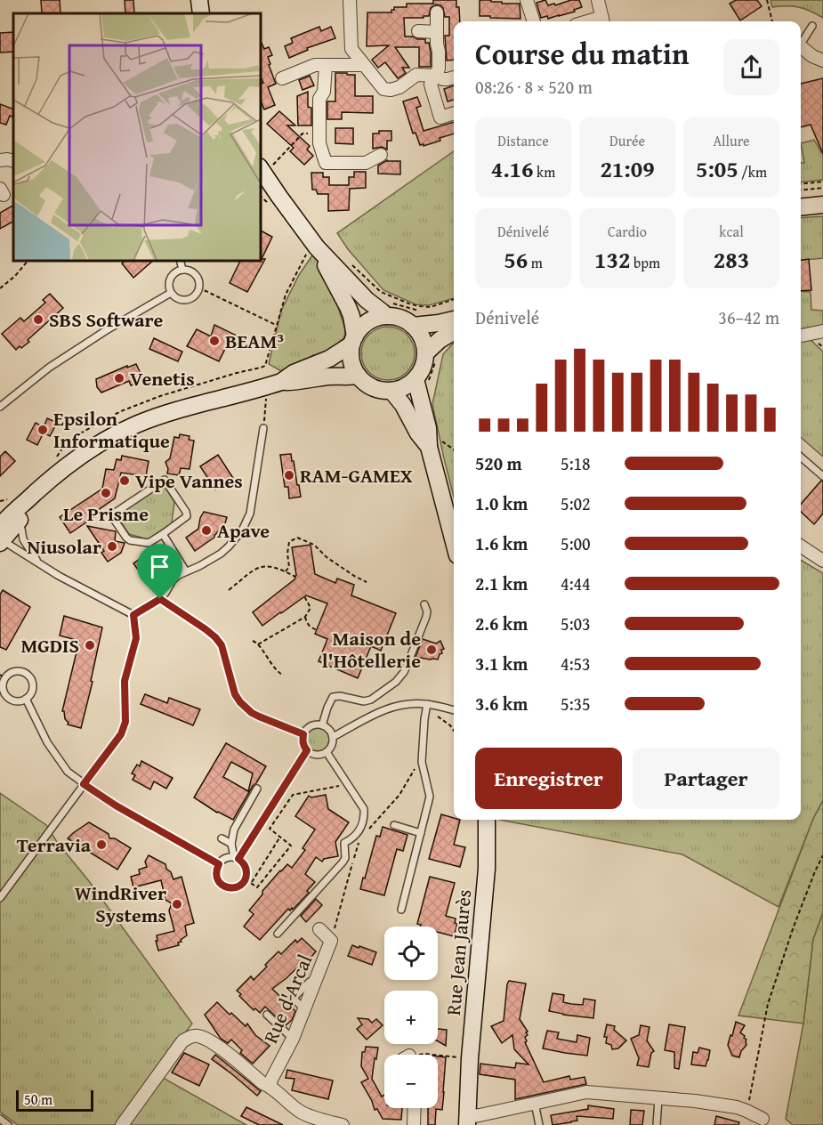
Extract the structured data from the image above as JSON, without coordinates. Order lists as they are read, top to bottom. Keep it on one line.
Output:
{"streets":{"main road":["Rue Jean Jaurès"],"street":["Rue d'Arcal"]},"places":["SBS Software","BEAM³","Venetis","Epsilon Informatique","RAM-GAMEX","Vipe Vannes","Le Prisme","Apave","Niusolar","MGDIS","Maison de l'Hôtellerie","Terravia","WindRiver Systems"],"scale_bar":"50 m","page":{"heading":["Course du matin","08:26 · 8 × 520 m"],"stats":[["Distance","4.16 km"],["Durée","21:09"],["Allure","5:05 /km"],["Dénivelé","56 m"],["Cardio","132 bpm"],["kcal","283"]],"chart":["Dénivelé","36–42 m"],"list":[{"name":"520 m","note":"5:18"},{"name":"1.0 km","note":"5:02"},{"name":"1.6 km","note":"5:00"},{"name":"2.1 km","note":"4:44"},{"name":"2.6 km","note":"5:03"},{"name":"3.1 km","note":"4:53"},{"name":"3.6 km","note":"5:35"}],"buttons":["Enregistrer","Partager"],"map_buttons":["+","−"],"scale":"50 m"}}
